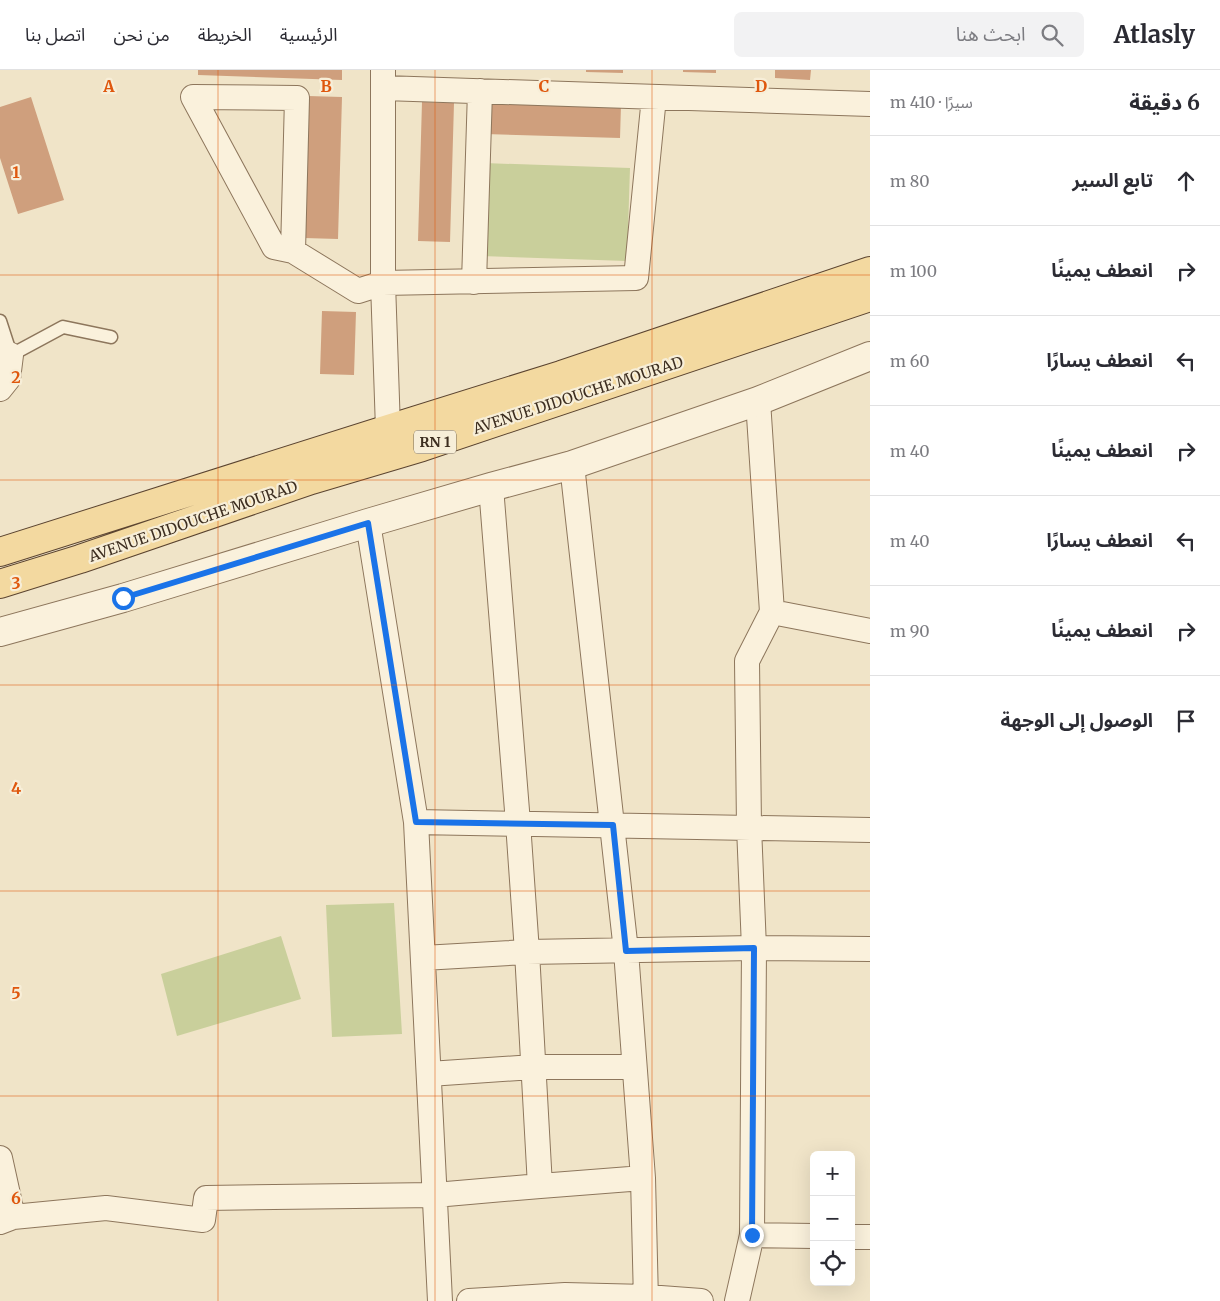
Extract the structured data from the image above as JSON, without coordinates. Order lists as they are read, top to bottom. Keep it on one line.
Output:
{"streets":{"main road":["AVENUE DIDOUCHE MOURAD","RN 1"]},"page":{"header":"Atlasly","search":"ابحث هنا","nav":["الرئيسية","الخريطة","من نحن","اتصل بنا"],"heading":["6 دقيقة","سيرًا · 410 m"],"list":[["تابع السير","80 m"],["انعطف يمينًا","100 m"],["انعطف يسارًا","60 m"],["انعطف يمينًا","40 m"],["انعطف يسارًا","40 m"],["انعطف يمينًا","90 m"],"الوصول إلى الوجهة"],"map_buttons":["+","−"]},"grid":{"columns":["A","B","C","D"],"rows":["1","2","3","4","5","6"]}}
